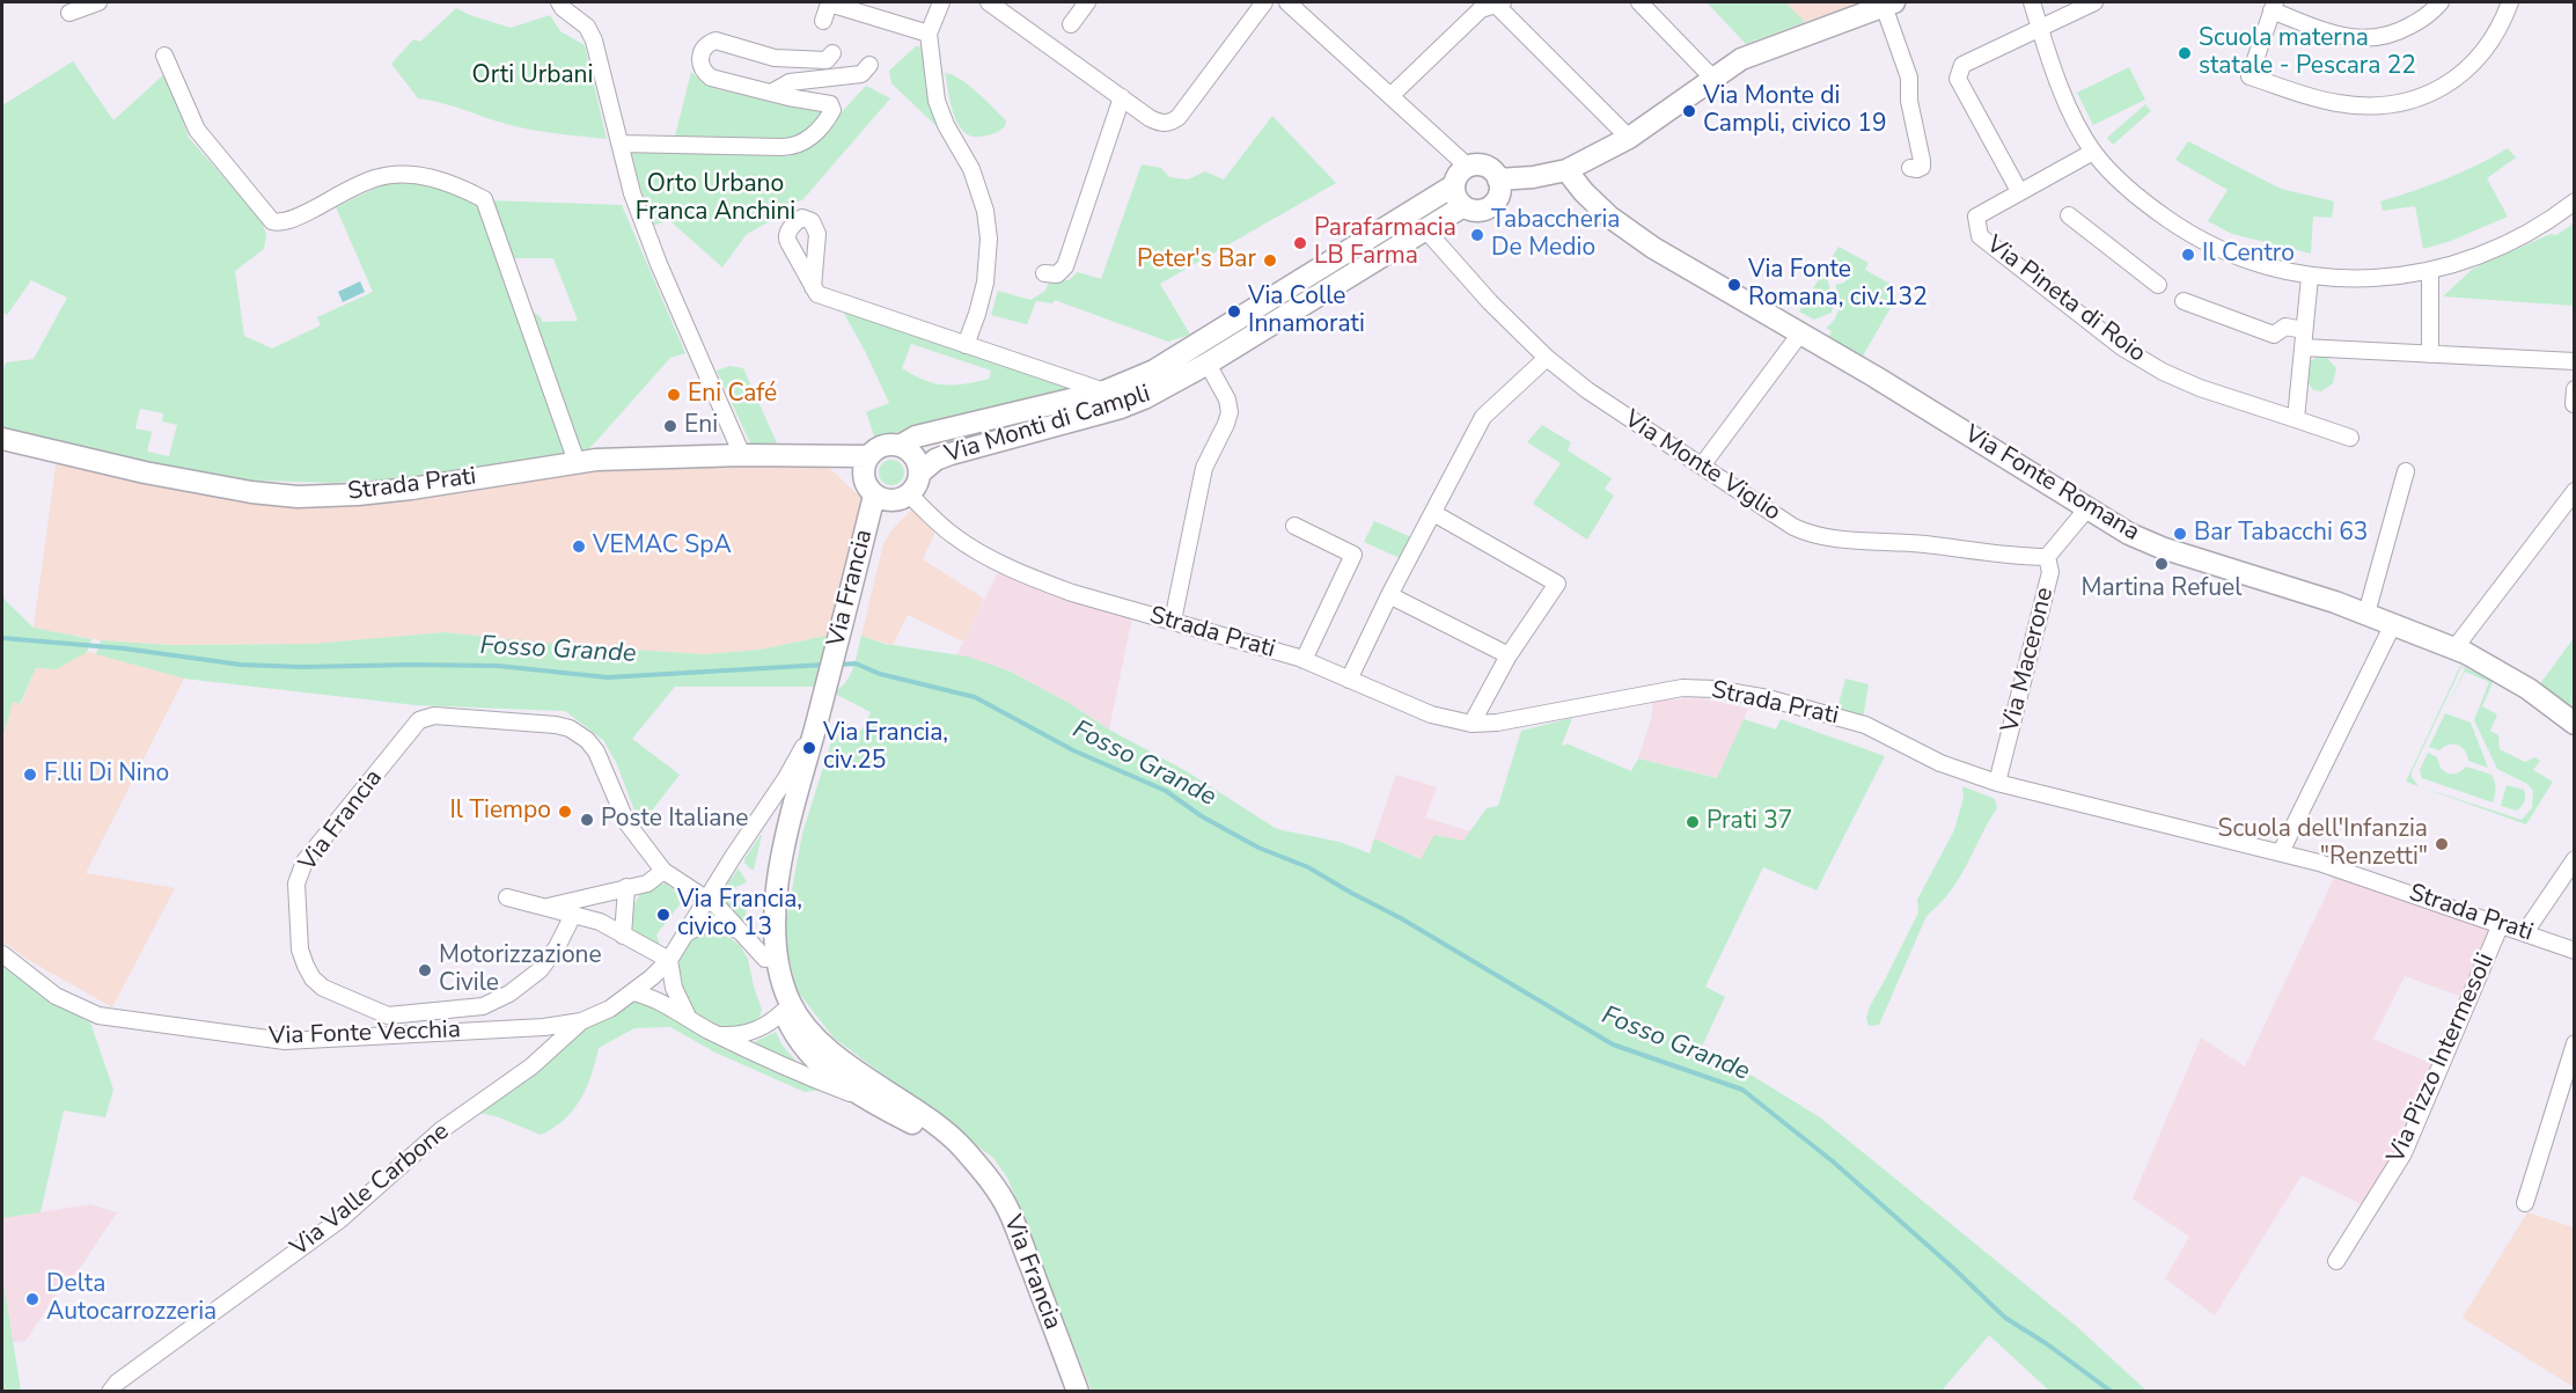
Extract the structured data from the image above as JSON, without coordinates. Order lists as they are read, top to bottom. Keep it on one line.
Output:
{"streets":{"street":["Via Pineta di Roio","Via Monti di Campli","Via Monte Viglio","Via Fonte Romana","Strada Prati","Via Francia","Via Macerone","Via Fonte Vecchia","Via Pizzo Intermesoli","Via Valle Carbone"]},"crossings":[["Via Monti di Campli","Via Monte Viglio"],["Via Monti di Campli","Strada Prati"],["Via Monti di Campli","Via Francia"],["Via Monte Viglio","Via Macerone"],["Via Fonte Romana","Via Macerone"],["Strada Prati","Via Francia"],["Strada Prati","Via Macerone"],["Strada Prati","Via Pizzo Intermesoli"],["Via Francia","Via Valle Carbone"],["Via Fonte Vecchia","Via Valle Carbone"]],"water":["Fosso Grande"],"parks":["Orti Urbani","Orto Urbano Franca Anchini"],"places":["Scuola materna statale - Pescara 22","Via Monte di Campli, civico 19","Tabaccheria De Medio","Parafarmacia LB Farma","Il Centro","Peter's Bar","Via Fonte Romana, civ.132","Via Colle Innamorati","Eni Café","Eni","Bar Tabacchi 63","VEMAC SpA","Martina Refuel","Via Francia, civ.25","F.lli Di Nino","Il Tiempo","Poste Italiane","Prati 37","Scuola dell'Infanzia \"Renzetti\"","Via Francia, civico 13","Motorizzazione Civile","Delta Autocarrozzeria"]}
